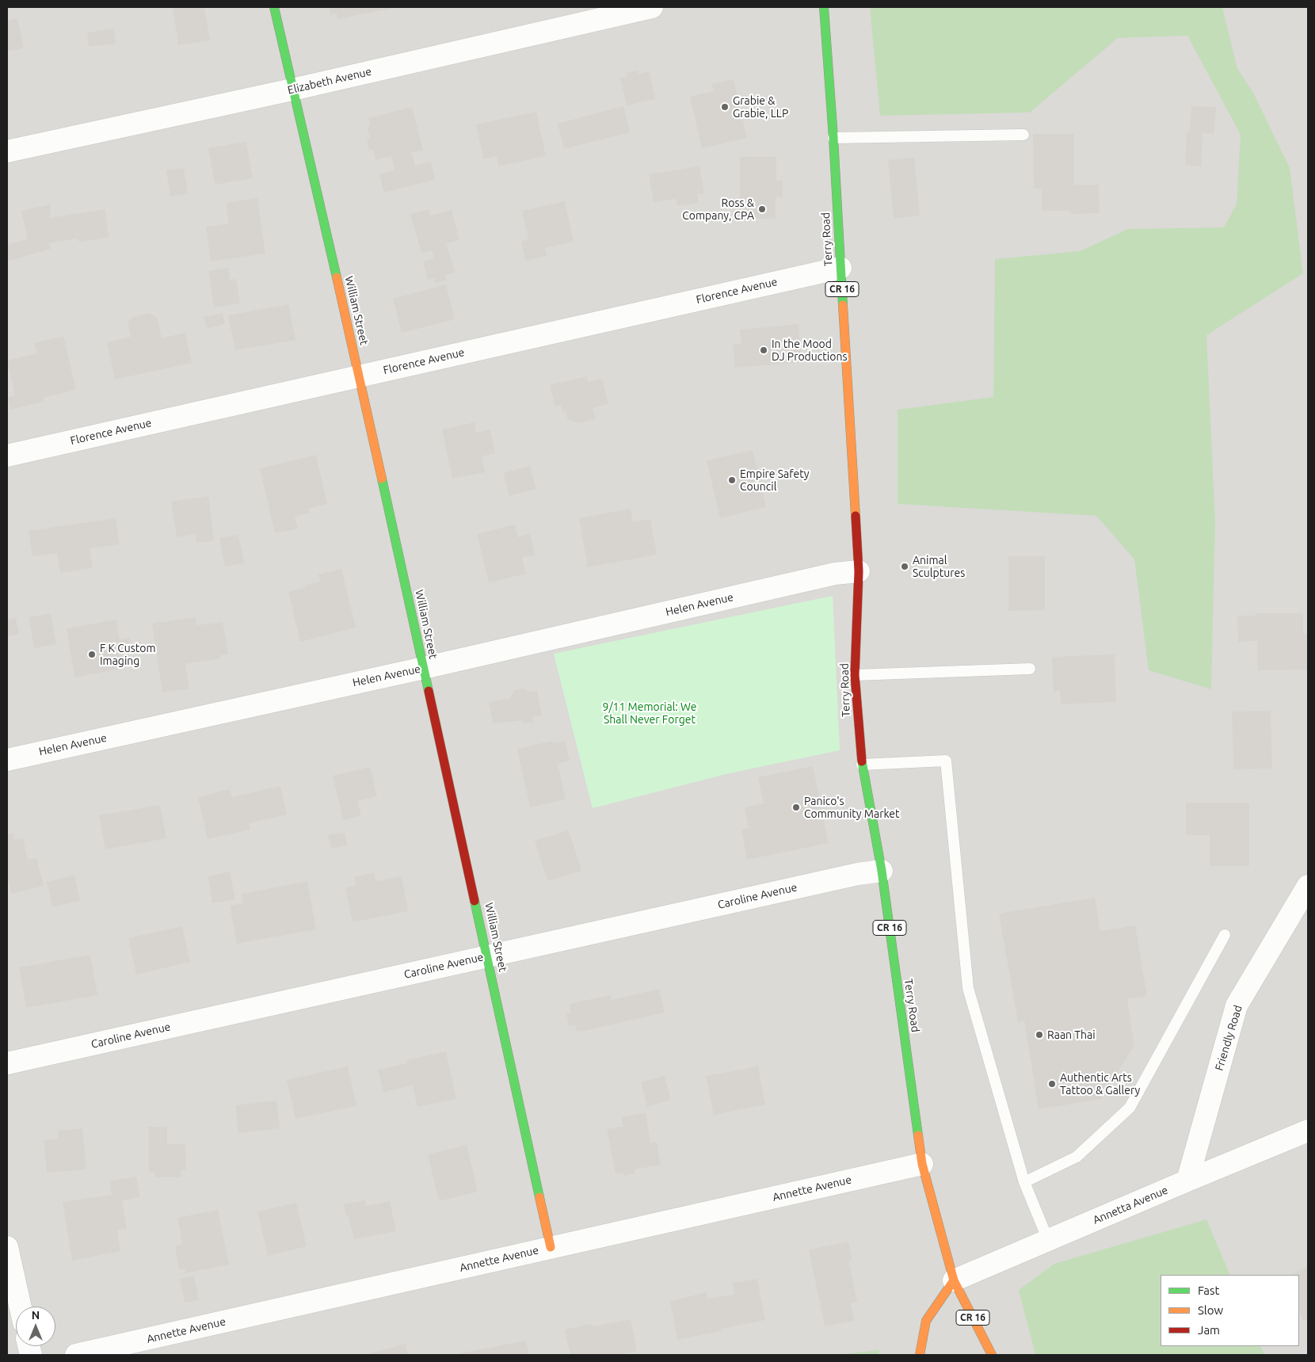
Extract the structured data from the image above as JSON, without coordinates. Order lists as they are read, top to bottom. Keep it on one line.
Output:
{"streets":{"main road":["Terry Road","CR 16","William Street"],"street":["Elizabeth Avenue","Florence Avenue","Helen Avenue","Caroline Avenue","Friendly Road","Annette Avenue","Annetta Avenue"]},"crossings":[["Elizabeth Avenue","William Street"],["Terry Road","CR 16"],["Terry Road","Florence Avenue"],["Terry Road","Helen Avenue"],["Terry Road","Caroline Avenue"],["Terry Road","Annette Avenue"],["Terry Road","Annetta Avenue"],["CR 16","Annetta Avenue"],["Florence Avenue","William Street"],["William Street","Helen Avenue"],["William Street","Caroline Avenue"],["William Street","Annette Avenue"],["Friendly Road","Annetta Avenue"]],"parks":["9/11 Memorial: We Shall Never Forget"],"places":["Grabie & Grabie, LLP","Ross & Company, CPA","In the Mood DJ Productions","Empire Safety Council","Animal Sculptures","F K Custom Imaging","Panico's Community Market","Raan Thai","Authentic Arts Tattoo & Gallery"],"legend":["Fast","Slow","Jam"],"north":"top"}
